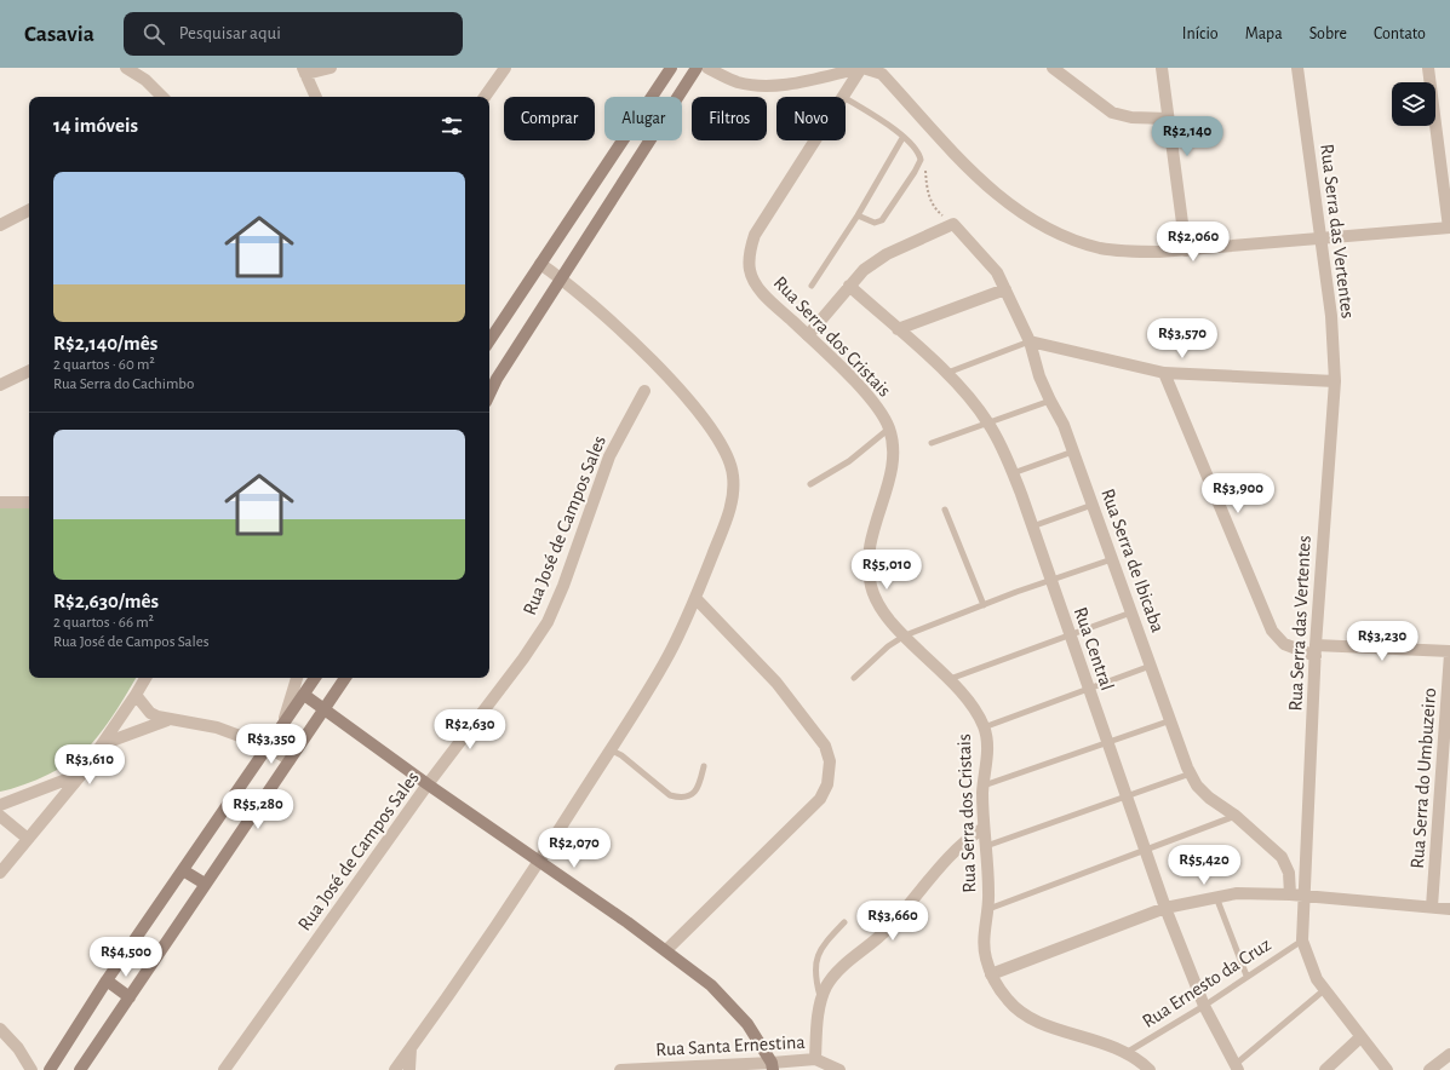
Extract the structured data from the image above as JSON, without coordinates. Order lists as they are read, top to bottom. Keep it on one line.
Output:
{"streets":{"street":["Rua Serra das Vertentes","Rua Serra dos Cristais","Rua José de Campos Sales","Rua Serra de Ibicaba","Rua Central","Rua Serra do Umbuzeiro","Rua Santa Ernestina"],"lane":["Rua Ernesto da Cruz"]},"crossings":[["Rua Serra das Vertentes","Rua Serra de Ibicaba"],["Rua Serra das Vertentes","Rua Ernesto da Cruz"],["Rua Serra dos Cristais","Rua Ernesto da Cruz"],["Rua Central","Rua Ernesto da Cruz"]],"page":{"header":"Casavia","search":"Pesquisar aqui","nav":["Início","Mapa","Sobre","Contato"],"chip":["Comprar","Alugar","Filtros","Novo"],"heading":"14 imóveis","price":["R$2,140","R$2,060","R$3,570","R$3,900","R$5,010","R$3,230","R$2,630","R$3,350","R$3,610","R$5,280","R$2,070","R$5,420","R$3,660","R$4,500"],"list":[{"name":"R$2,140/mês","note":"2 quartos · 60 m² · Rua Serra do Cachimbo"},{"name":"R$2,630/mês","note":"2 quartos · 66 m² · Rua José de Campos Sales"}]}}
